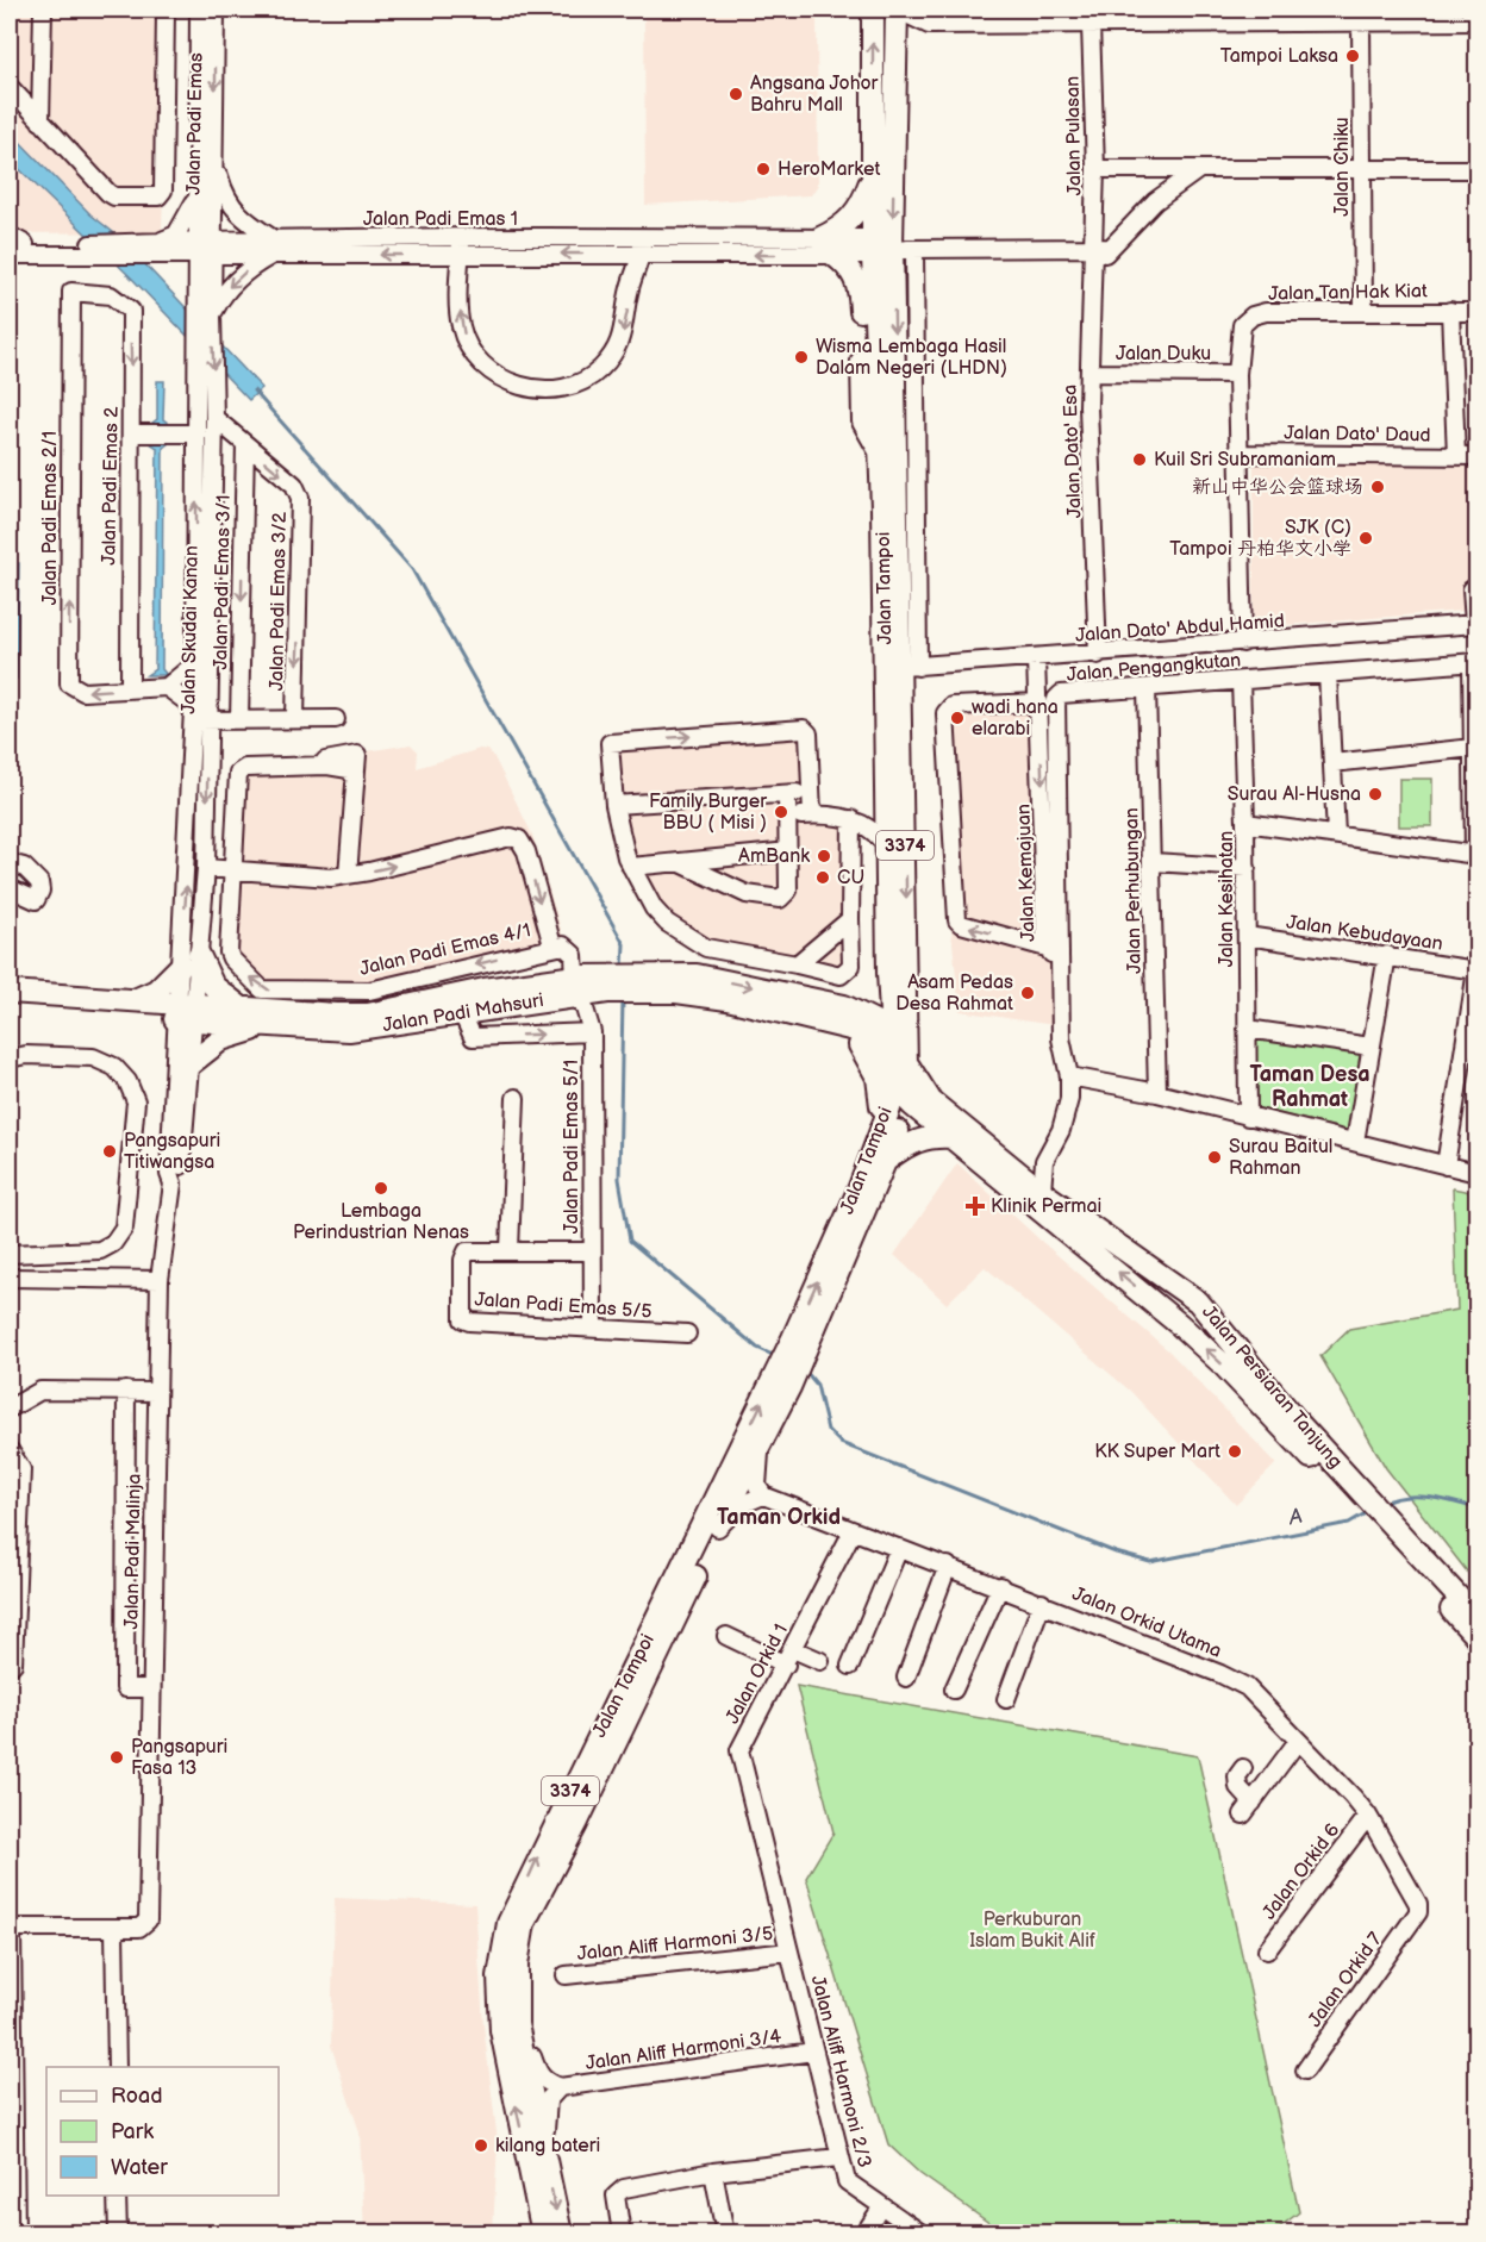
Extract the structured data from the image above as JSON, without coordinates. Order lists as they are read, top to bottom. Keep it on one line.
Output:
{"streets":{"main road":["Jalan Tampoi","3374","Jalan Padi Mahsuri","Jalan Persiaran Tanjung"],"street":["Jalan Padi Emas","Jalan Pulasan","Jalan Chiku","Jalan Padi Emas 1","Jalan Tan Hak Kiat","Jalan Duku","Jalan Dato' Daud","Jalan Dato' Esa","Jalan Padi Emas 2","Jalan Padi Emas 2/1","Jalan Padi Emas 3/1","Jalan Padi Emas 3/2","Jalan Dato' Abdul Hamid","Jalan Skudai Kanan","Jalan Pengangkutan","Jalan Kemajuan","Jalan Perhubungan","Jalan Kesihatan","Jalan Kebudayaan","Jalan Padi Emas 4/1","Jalan Padi Emas 5/1","Jalan Padi Emas 5/5","Jalan Padi Malinja","Jalan Orkid Utama","Jalan Orkid 1","Jalan Orkid 6","Jalan Aliff Harmoni 3/5","Jalan Orkid 7","Jalan Aliff Harmoni 3/4","Jalan Aliff Harmoni 2/3"]},"crossings":[["Jalan Padi Emas","Jalan Padi Emas 1"],["Jalan Padi Emas","Jalan Skudai Kanan"],["Jalan Pulasan","Jalan Padi Emas 1"],["Jalan Pulasan","Jalan Dato' Esa"],["Jalan Chiku","Jalan Tan Hak Kiat"],["Jalan Padi Emas 1","Jalan Dato' Esa"],["Jalan Padi Emas 1","Jalan Tampoi"],["Jalan Padi Emas 1","Jalan Skudai Kanan"],["Jalan Tan Hak Kiat","Jalan Duku"],["Jalan Tan Hak Kiat","Jalan Dato' Daud"],["Jalan Tan Hak Kiat","Jalan Dato' Abdul Hamid"],["Jalan Duku","Jalan Dato' Esa"],["Jalan Dato' Esa","Jalan Dato' Abdul Hamid"],["Jalan Padi Emas 2","Jalan Padi Emas 2/1"],["Jalan Padi Emas 3/1","Jalan Padi Emas 3/2"],["Jalan Tampoi","Jalan Dato' Abdul Hamid"],["Jalan Tampoi","Jalan Padi Mahsuri"],["Jalan Tampoi","Jalan Persiaran Tanjung"],["Jalan Dato' Abdul Hamid","Jalan Kemajuan"],["Jalan Skudai Kanan","Jalan Padi Mahsuri"],["Jalan Skudai Kanan","Jalan Padi Malinja"],["Jalan Pengangkutan","Jalan Kemajuan"],["Jalan Pengangkutan","Jalan Perhubungan"],["Jalan Pengangkutan","Jalan Kesihatan"],["Jalan Kesihatan","Jalan Kebudayaan"],["Jalan Padi Emas 4/1","Jalan Padi Mahsuri"],["Jalan Padi Emas 4/1","Jalan Padi Emas 5/1"],["Jalan Padi Mahsuri","Jalan Padi Emas 5/1"],["Jalan Padi Mahsuri","Jalan Persiaran Tanjung"],["Jalan Padi Mahsuri","Jalan Padi Malinja"],["Jalan Padi Emas 5/1","Jalan Padi Emas 5/5"],["Jalan Orkid Utama","Jalan Orkid 1"],["Jalan Orkid Utama","Jalan Orkid 6"],["Jalan Orkid Utama","Jalan Orkid 7"],["Jalan Orkid 1","Jalan Aliff Harmoni 2/3"],["Jalan Aliff Harmoni 3/5","Jalan Aliff Harmoni 2/3"],["Jalan Aliff Harmoni 3/4","Jalan Aliff Harmoni 2/3"]],"one_way":["Jalan Padi Emas 3/1","Jalan Padi Emas 3/2","Jalan Kemajuan"],"districts":["Taman Desa Rahmat","Taman Orkid"],"water":["A"],"parks":["Perkuburan Islam Bukit Alif"],"places":{"other":["Tampoi Laksa","Angsana Johor Bahru Mall","HeroMarket","Wisma Lembaga Hasil Dalam Negeri (LHDN)","Kuil Sri Subramaniam","新山中华公会篮球场","SJK (C) Tampoi 丹柏华文小学","wadi hana elarabi","Surau Al-Husna","Family Burger BBU ( Misi )","AmBank","CU","Asam Pedas Desa Rahmat","Pangsapuri Titiwangsa","Surau Baitul Rahman","Lembaga Perindustrian Nenas","KK Super Mart","Pangsapuri Fasa 13","kilang bateri"],"health":["Klinik Permai"]},"legend":["Road","Park","Water"]}
